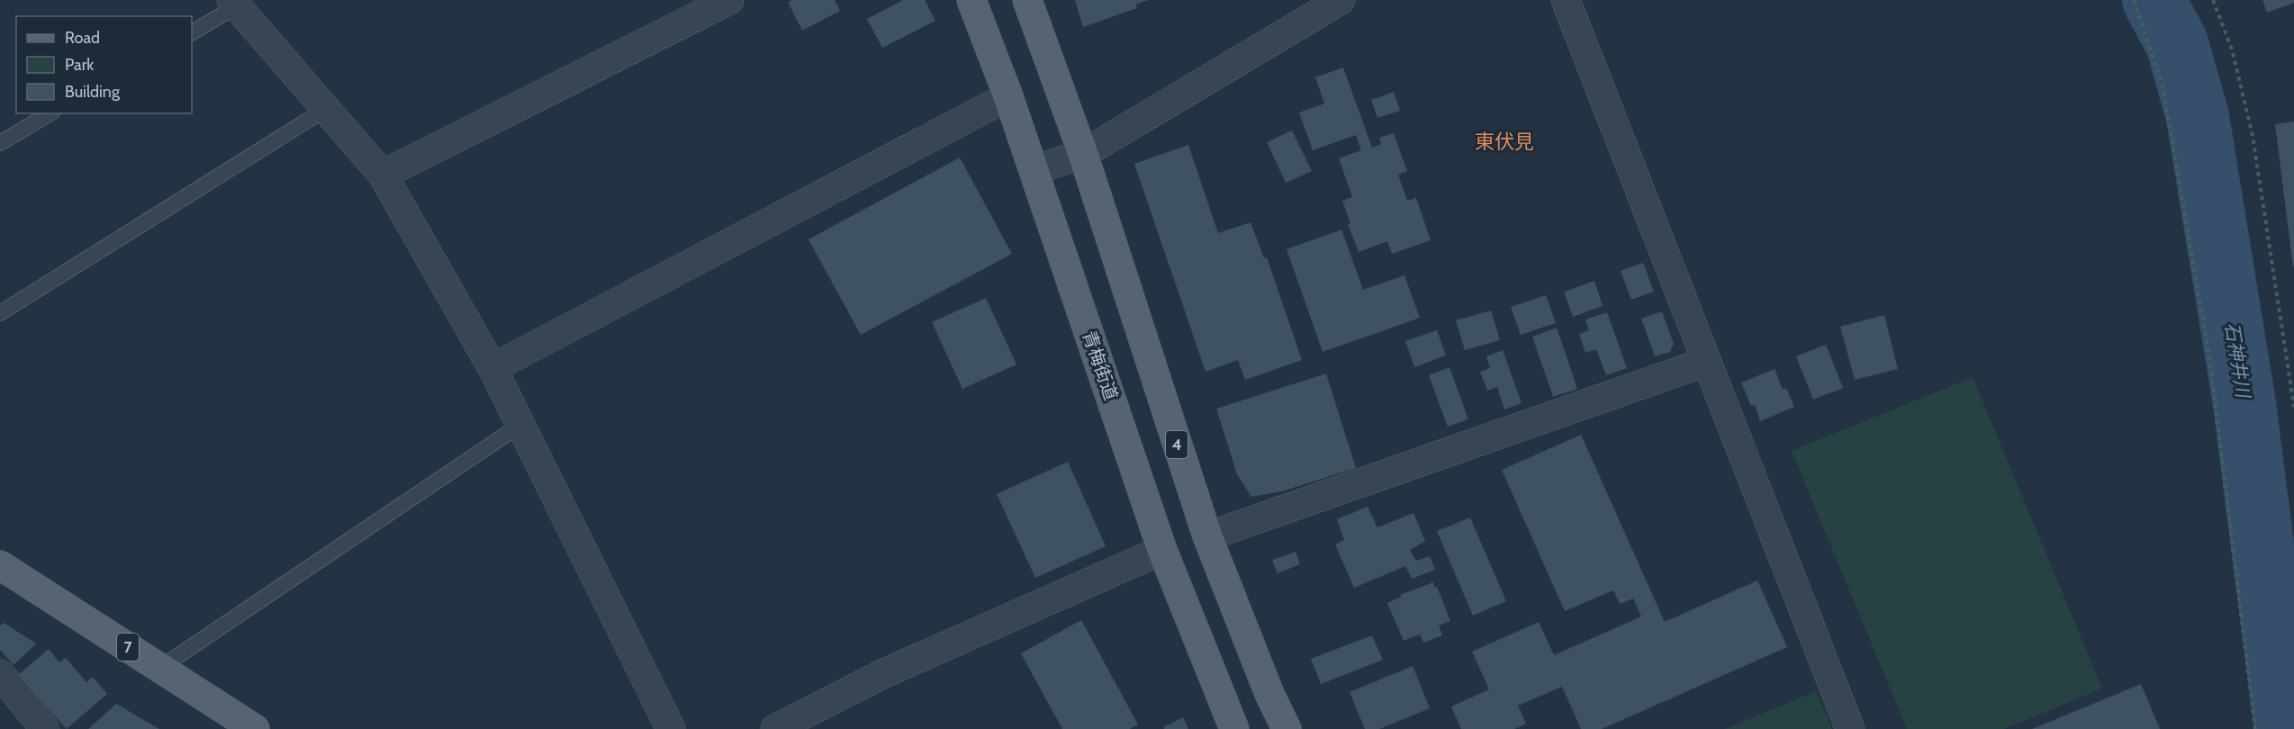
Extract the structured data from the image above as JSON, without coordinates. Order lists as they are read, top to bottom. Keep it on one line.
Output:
{"streets":{"main road":["青梅街道","4","7"]},"districts":["東伏見"],"water":["石神井川"],"legend":["Road","Park","Building"]}
